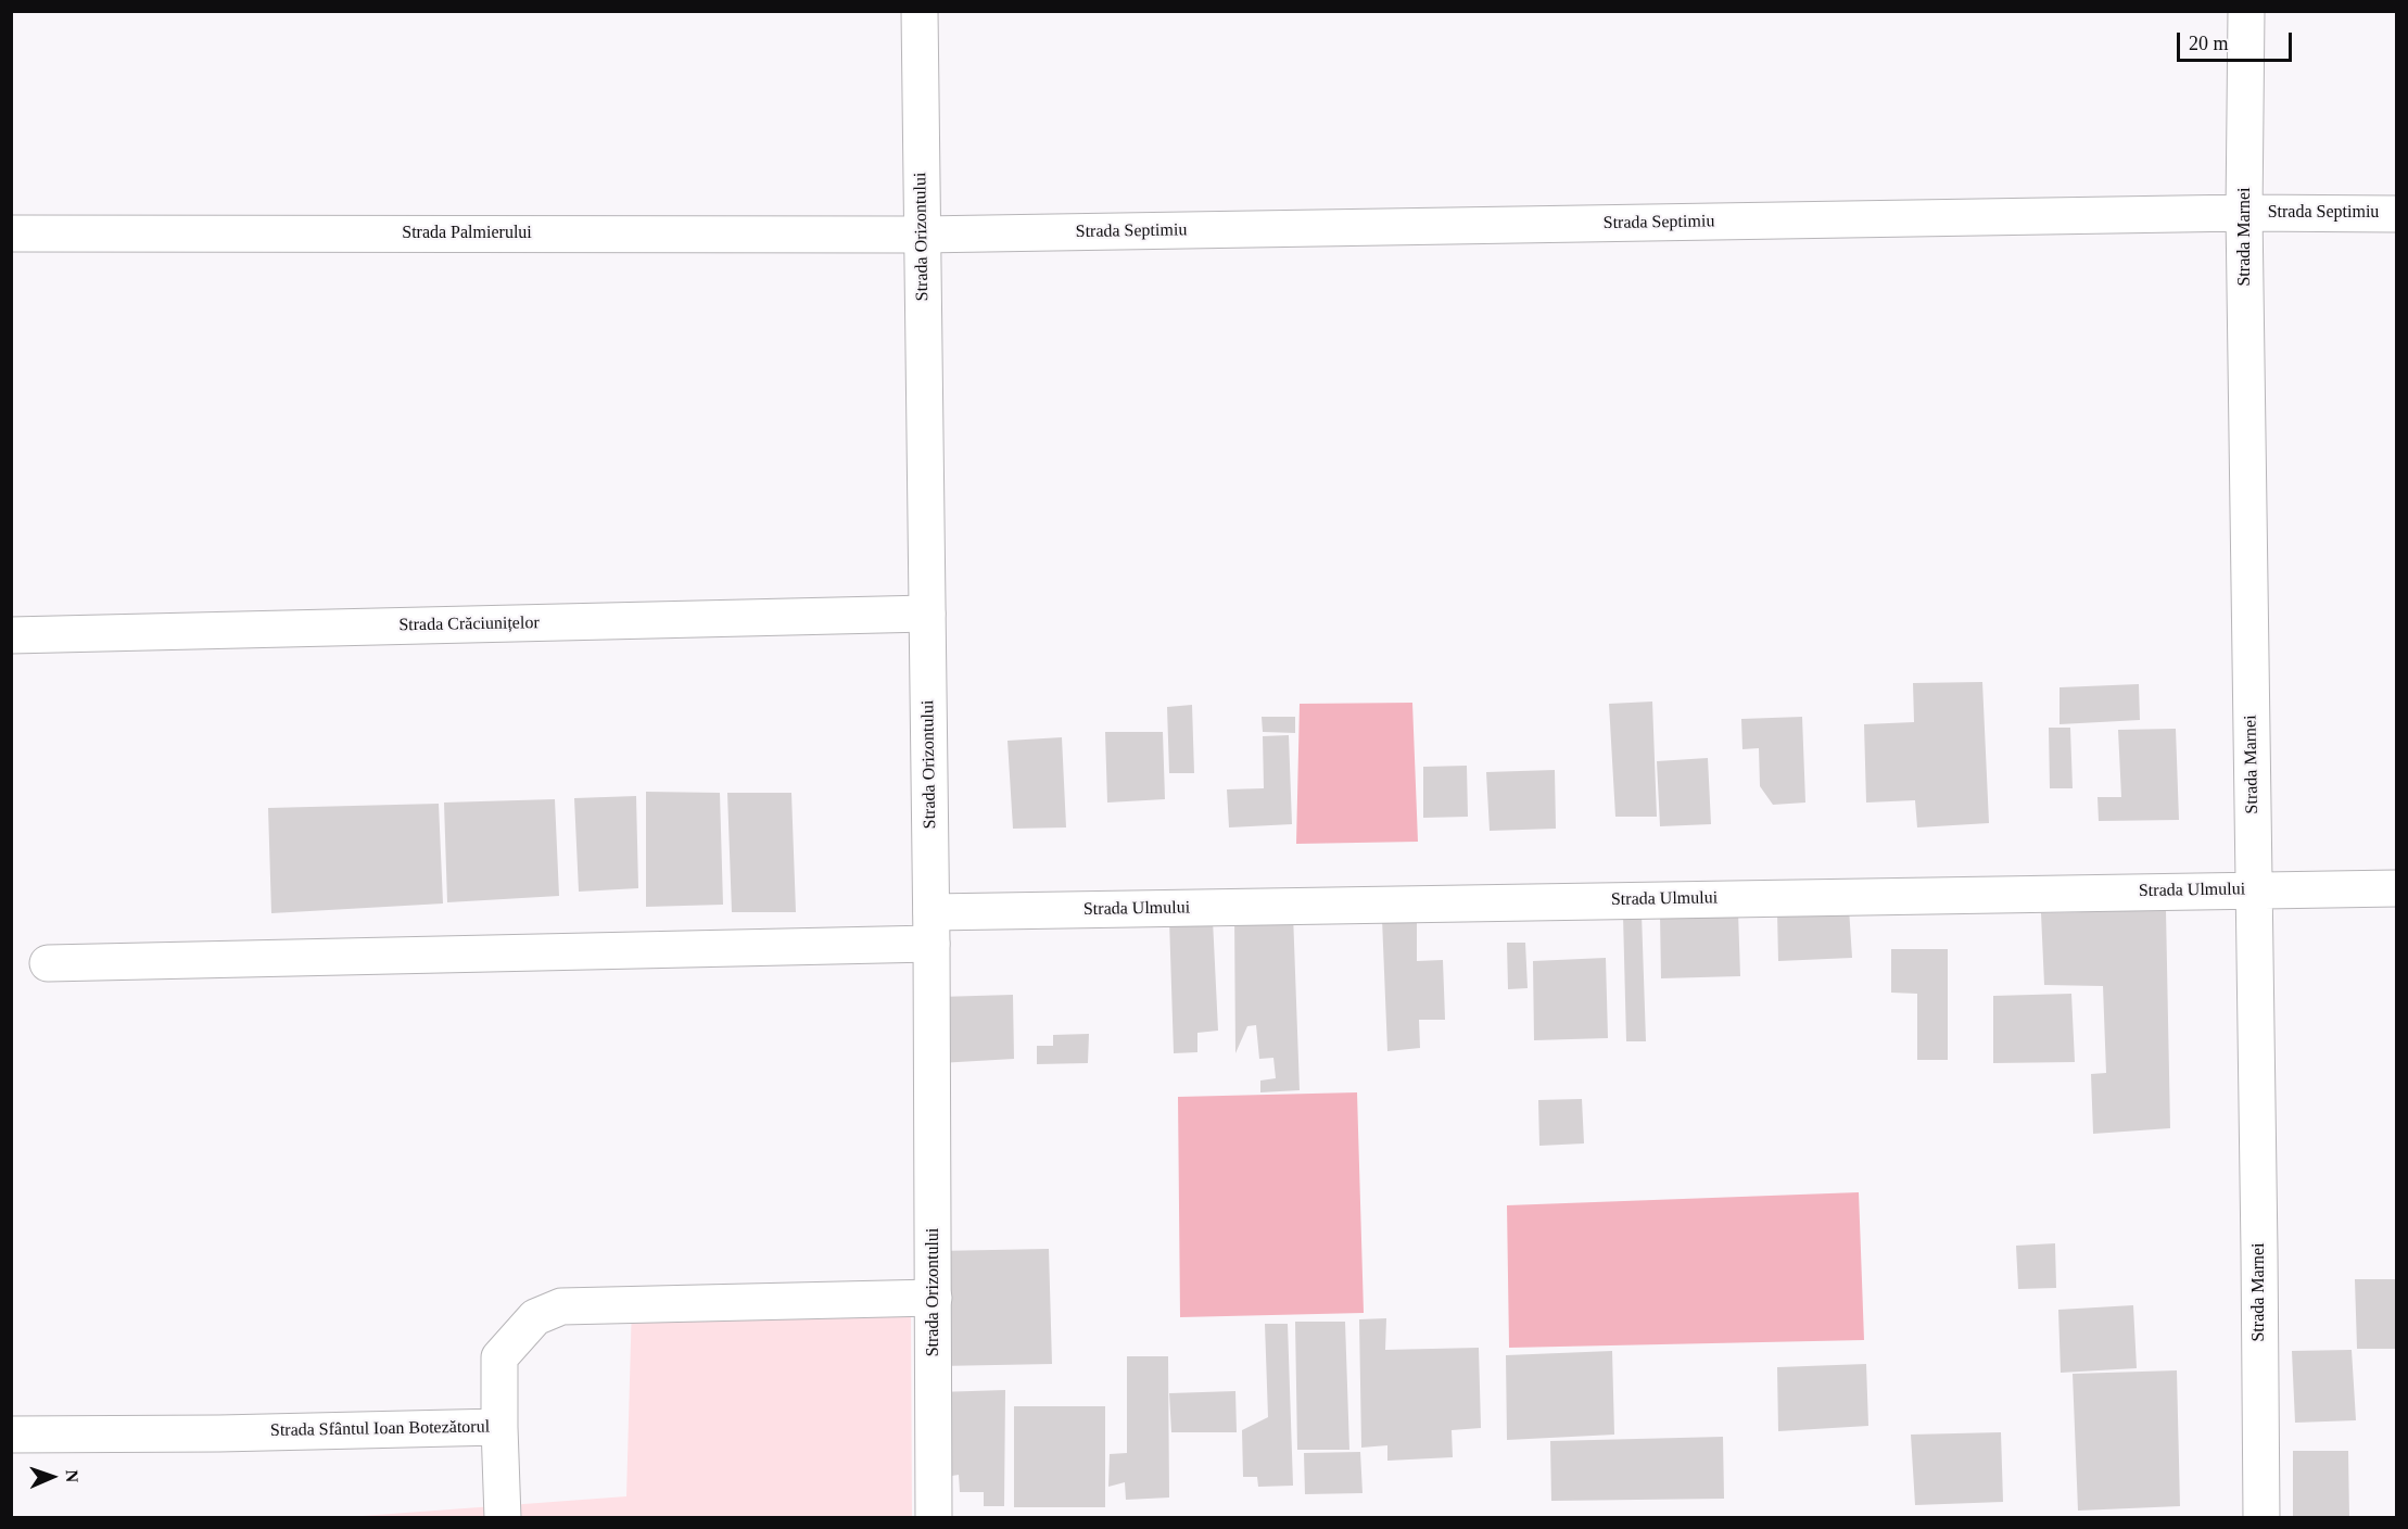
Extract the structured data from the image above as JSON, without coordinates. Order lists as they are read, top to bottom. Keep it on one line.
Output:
{"streets":{"street":["Strada Septimiu","Strada Palmierului","Strada Orizontului","Strada Marnei","Strada Crăciunițelor","Strada Ulmului","Strada Sfântul Ioan Botezătorul"]},"crossings":[["Strada Septimiu","Strada Palmierului"],["Strada Septimiu","Strada Orizontului"],["Strada Septimiu","Strada Marnei"],["Strada Palmierului","Strada Orizontului"],["Strada Orizontului","Strada Crăciunițelor"],["Strada Orizontului","Strada Ulmului"],["Strada Orizontului","Strada Sfântul Ioan Botezătorul"],["Strada Marnei","Strada Ulmului"]],"scale_bar":"20 m","north":"right"}
